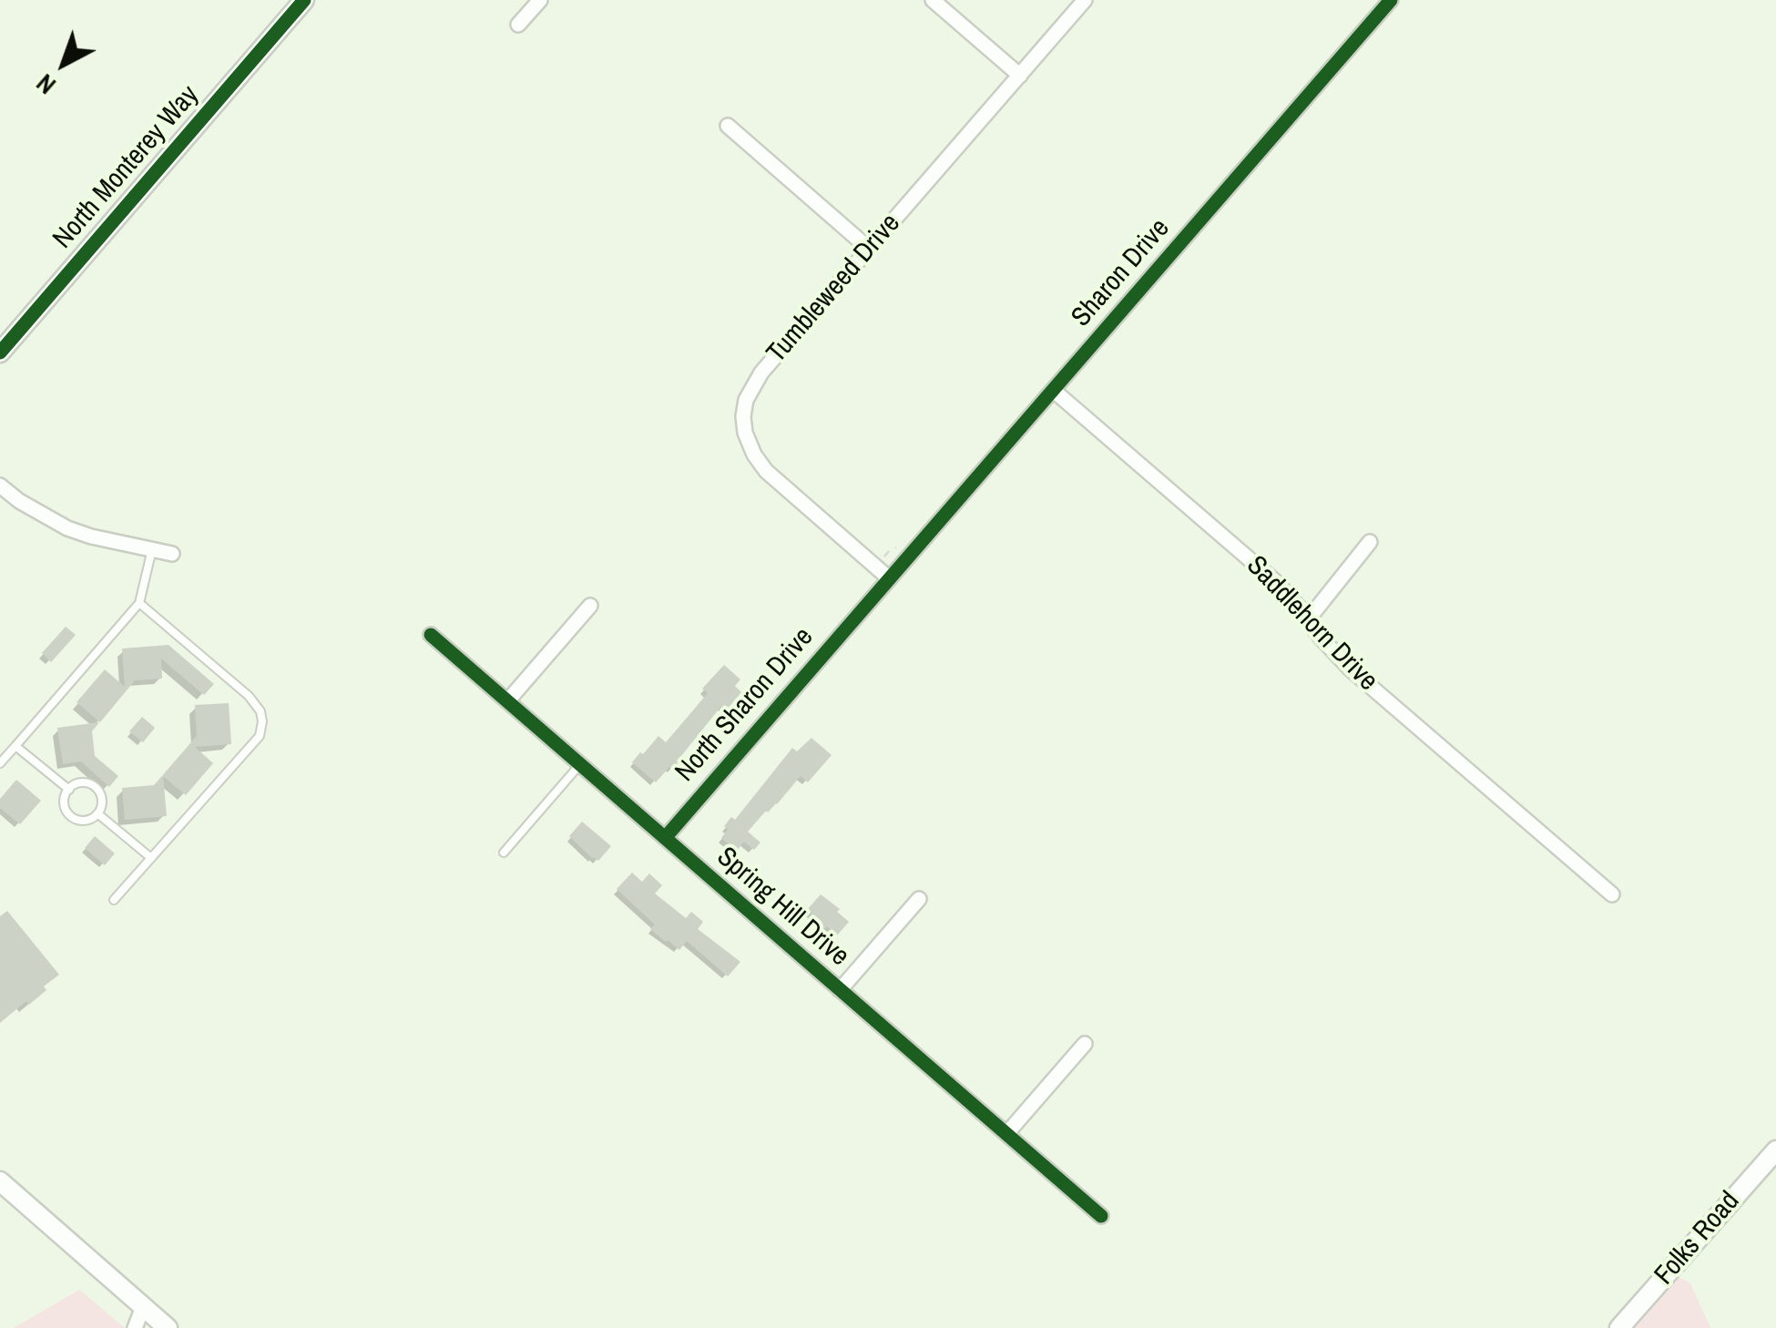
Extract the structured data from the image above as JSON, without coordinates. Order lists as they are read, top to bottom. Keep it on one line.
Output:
{"streets":{"street":["North Monterey Way","Sharon Drive","Tumbleweed Drive","Saddlehorn Drive","North Sharon Drive","Spring Hill Drive","Folks Road"]},"crossings":[["Sharon Drive","Tumbleweed Drive"],["Sharon Drive","Saddlehorn Drive"],["Sharon Drive","North Sharon Drive"],["Tumbleweed Drive","North Sharon Drive"],["North Sharon Drive","Spring Hill Drive"]],"north":"bottom left"}
